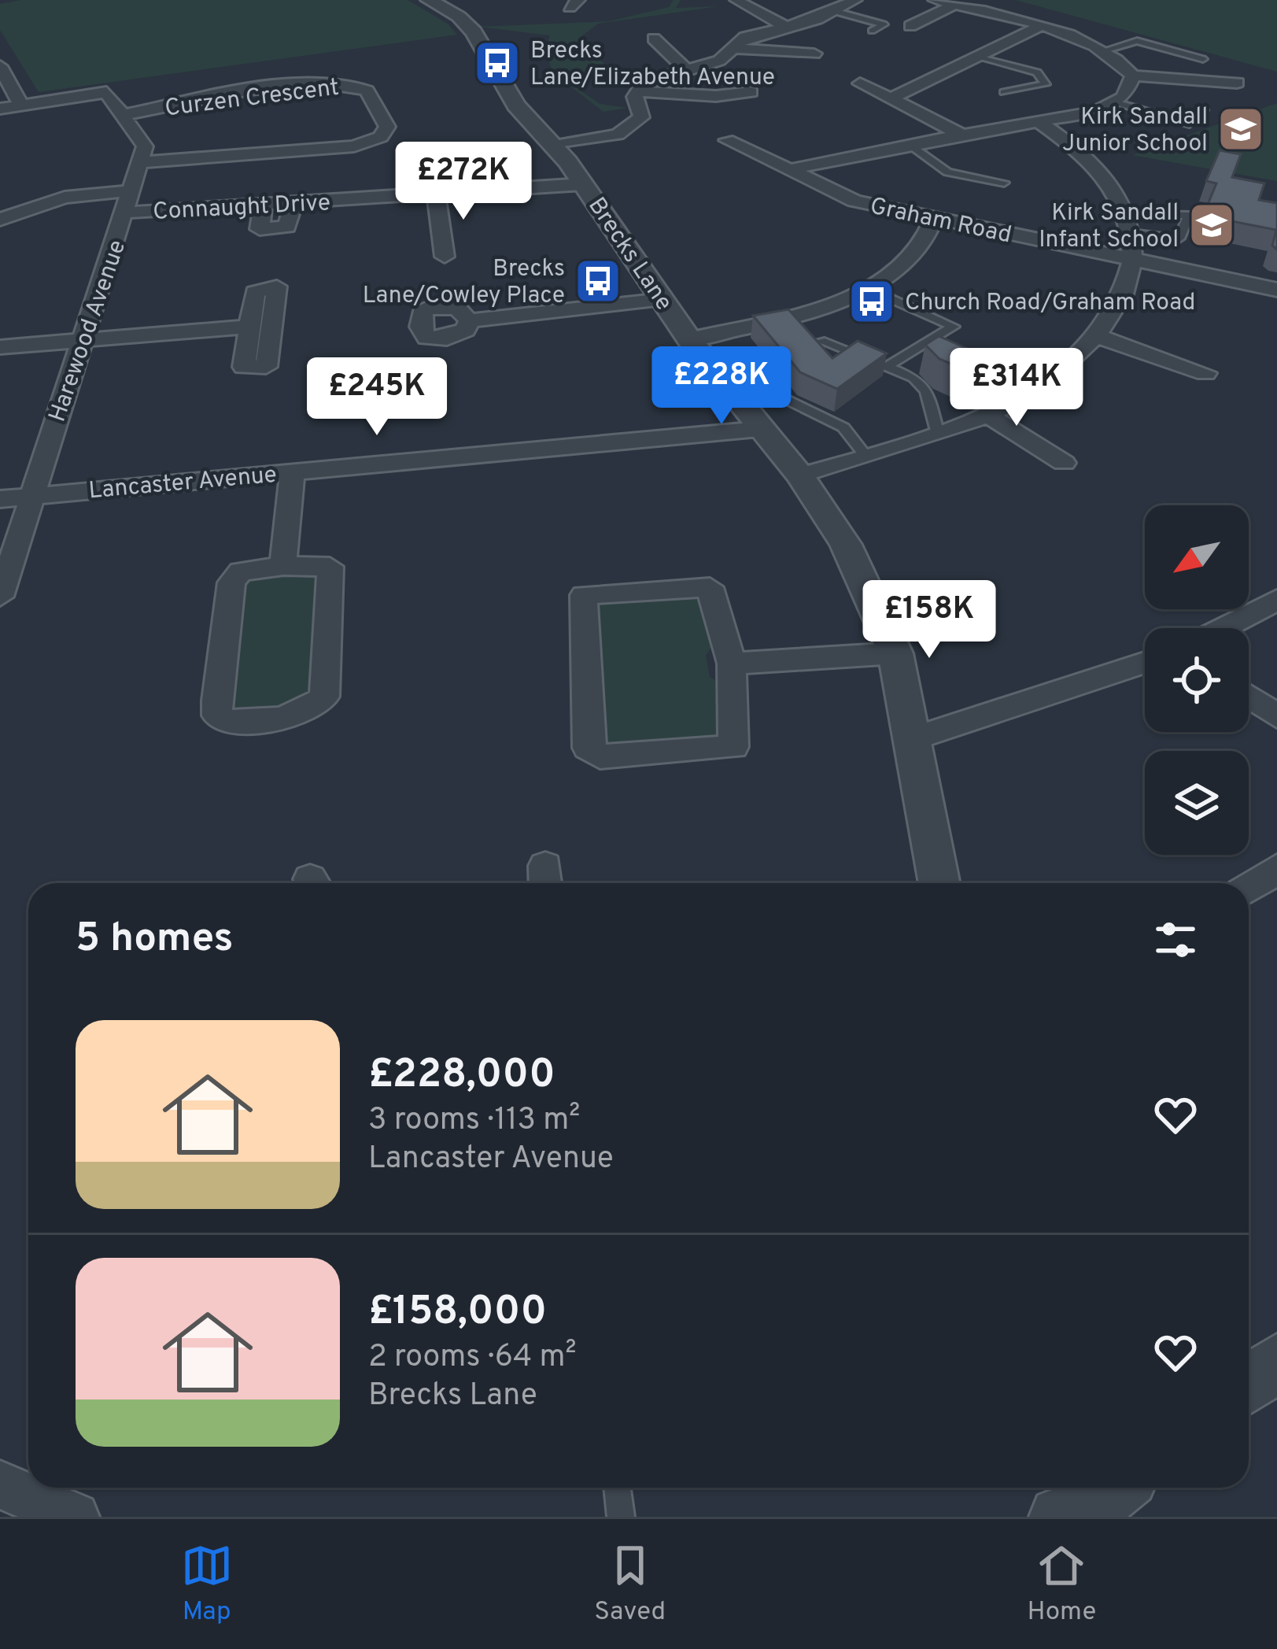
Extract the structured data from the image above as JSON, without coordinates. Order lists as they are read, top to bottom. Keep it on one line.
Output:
{"streets":{"street":["Curzen Crescent","Connaught Drive","Graham Road","Brecks Lane","Harewood Avenue","Lancaster Avenue"]},"crossings":[["Curzen Crescent","Harewood Avenue"],["Connaught Drive","Brecks Lane"],["Connaught Drive","Harewood Avenue"],["Brecks Lane","Lancaster Avenue"],["Harewood Avenue","Lancaster Avenue"]],"places":{"bus stop":["Brecks Lane/Elizabeth Avenue","Brecks Lane/Cowley Place","Church Road/Graham Road"],"school or university":["Kirk Sandall Junior School","Kirk Sandall Infant School"]},"north":"bottom left","page":{"price":["£272K","£228K","£314K","£245K","£158K"],"heading":"5 homes","list":[{"name":"£228,000","note":"3 rooms · 113 m² · Lancaster Avenue"},{"name":"£158,000","note":"2 rooms · 64 m² · Brecks Lane"}],"tabs":["Map","Saved","Home"]}}
